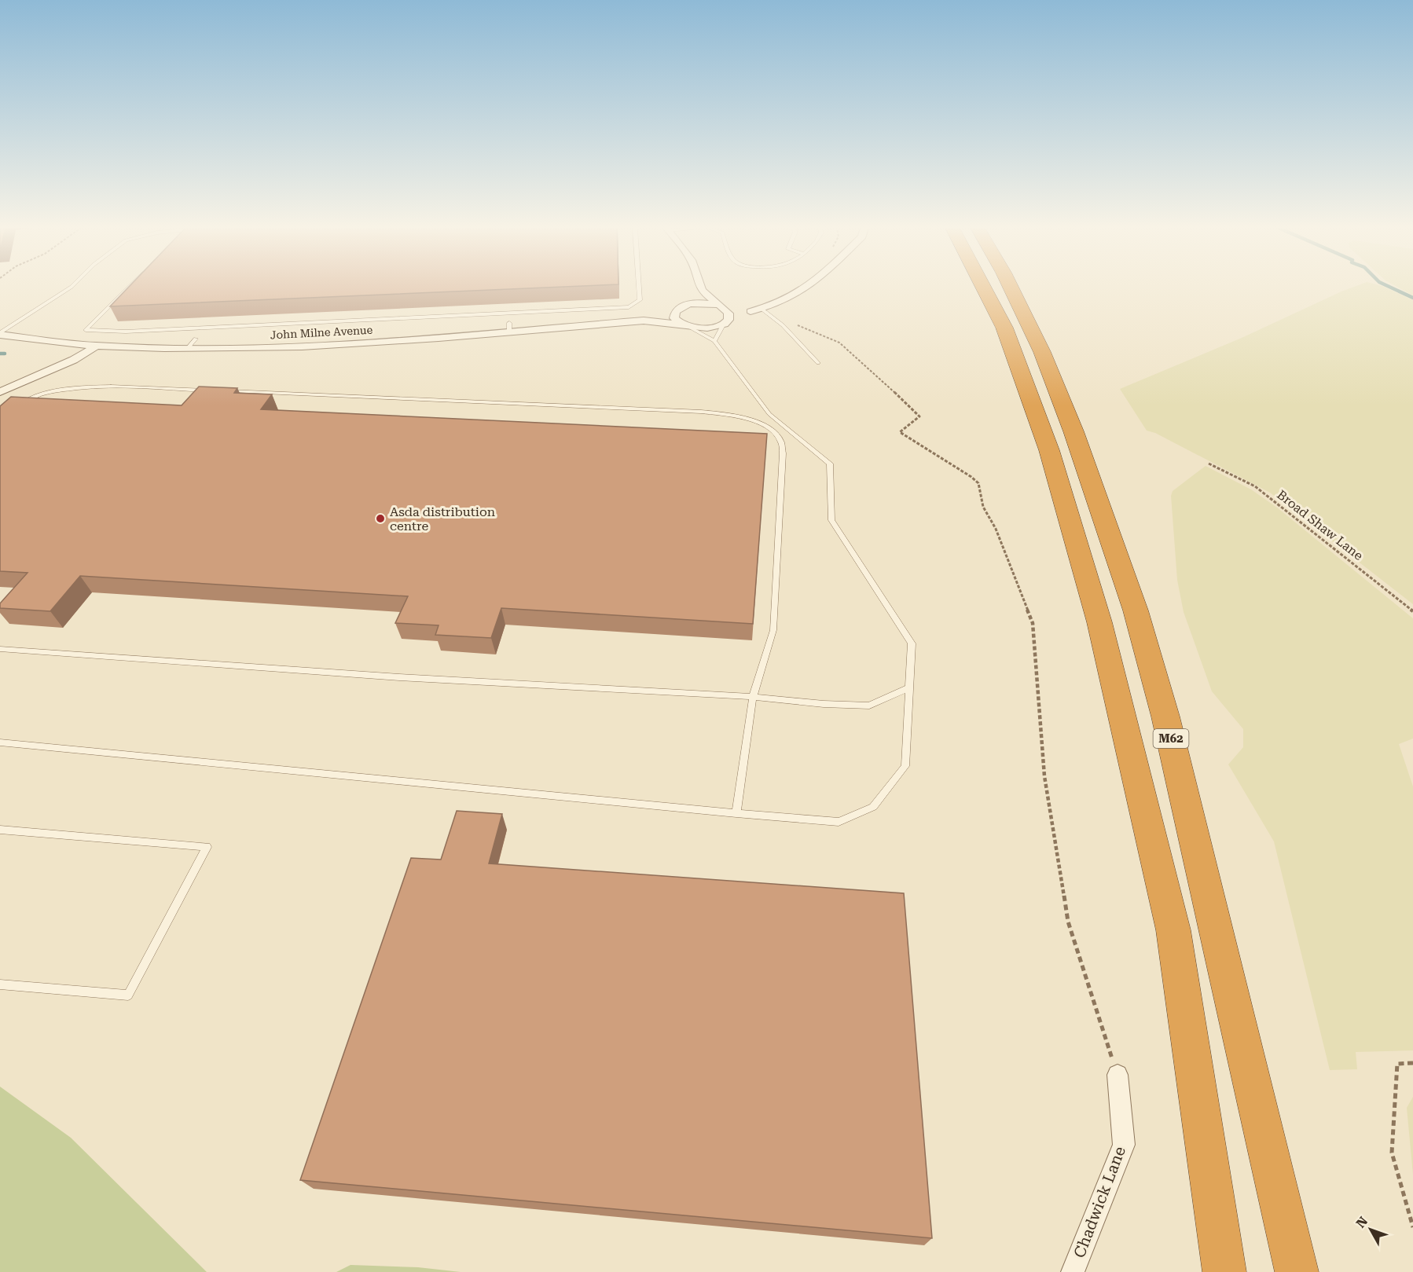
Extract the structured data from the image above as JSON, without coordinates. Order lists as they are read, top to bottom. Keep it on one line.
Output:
{"streets":{"highway":["M62"],"street":["John Milne Avenue","Chadwick Lane"],"path":["Broad Shaw Lane"]},"places":["Asda distribution centre"],"north":"top left"}
